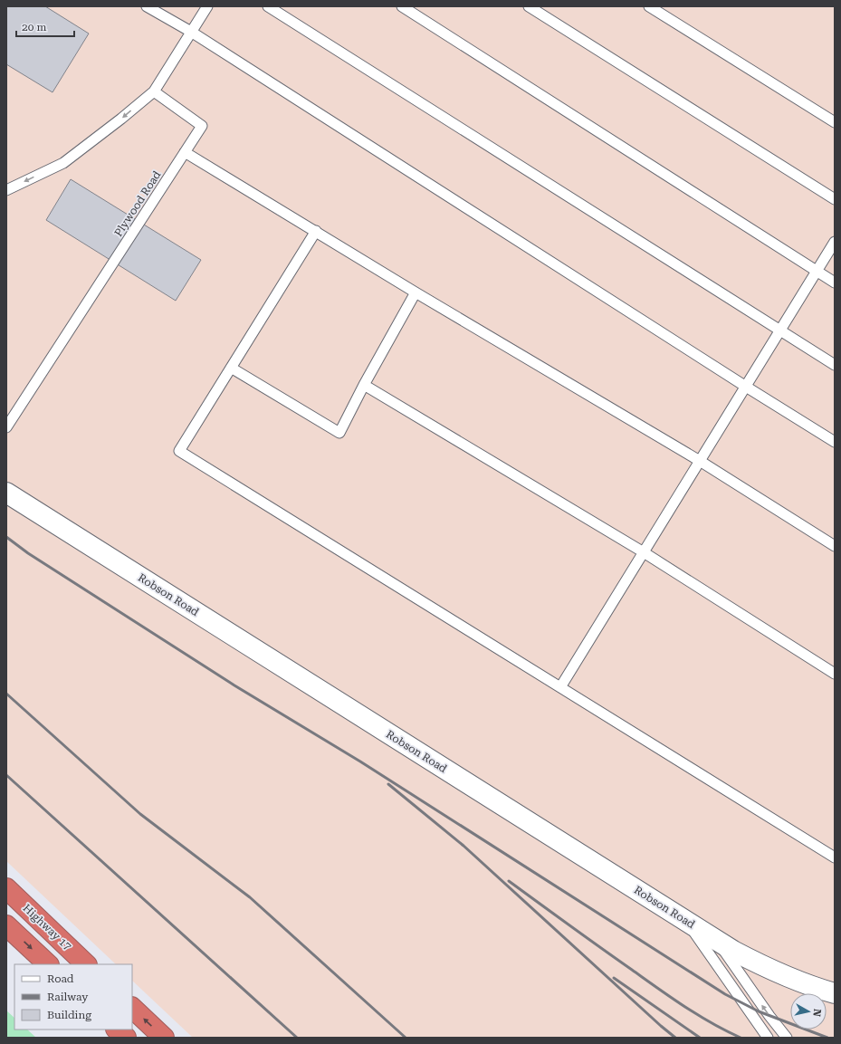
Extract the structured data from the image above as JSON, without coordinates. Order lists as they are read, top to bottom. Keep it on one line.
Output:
{"streets":{"highway":["Highway 17"],"street":["Robson Road"],"lane":["Plywood Road"]},"legend":["Road","Railway","Building"],"scale_bar":"20 m","north":"right"}
